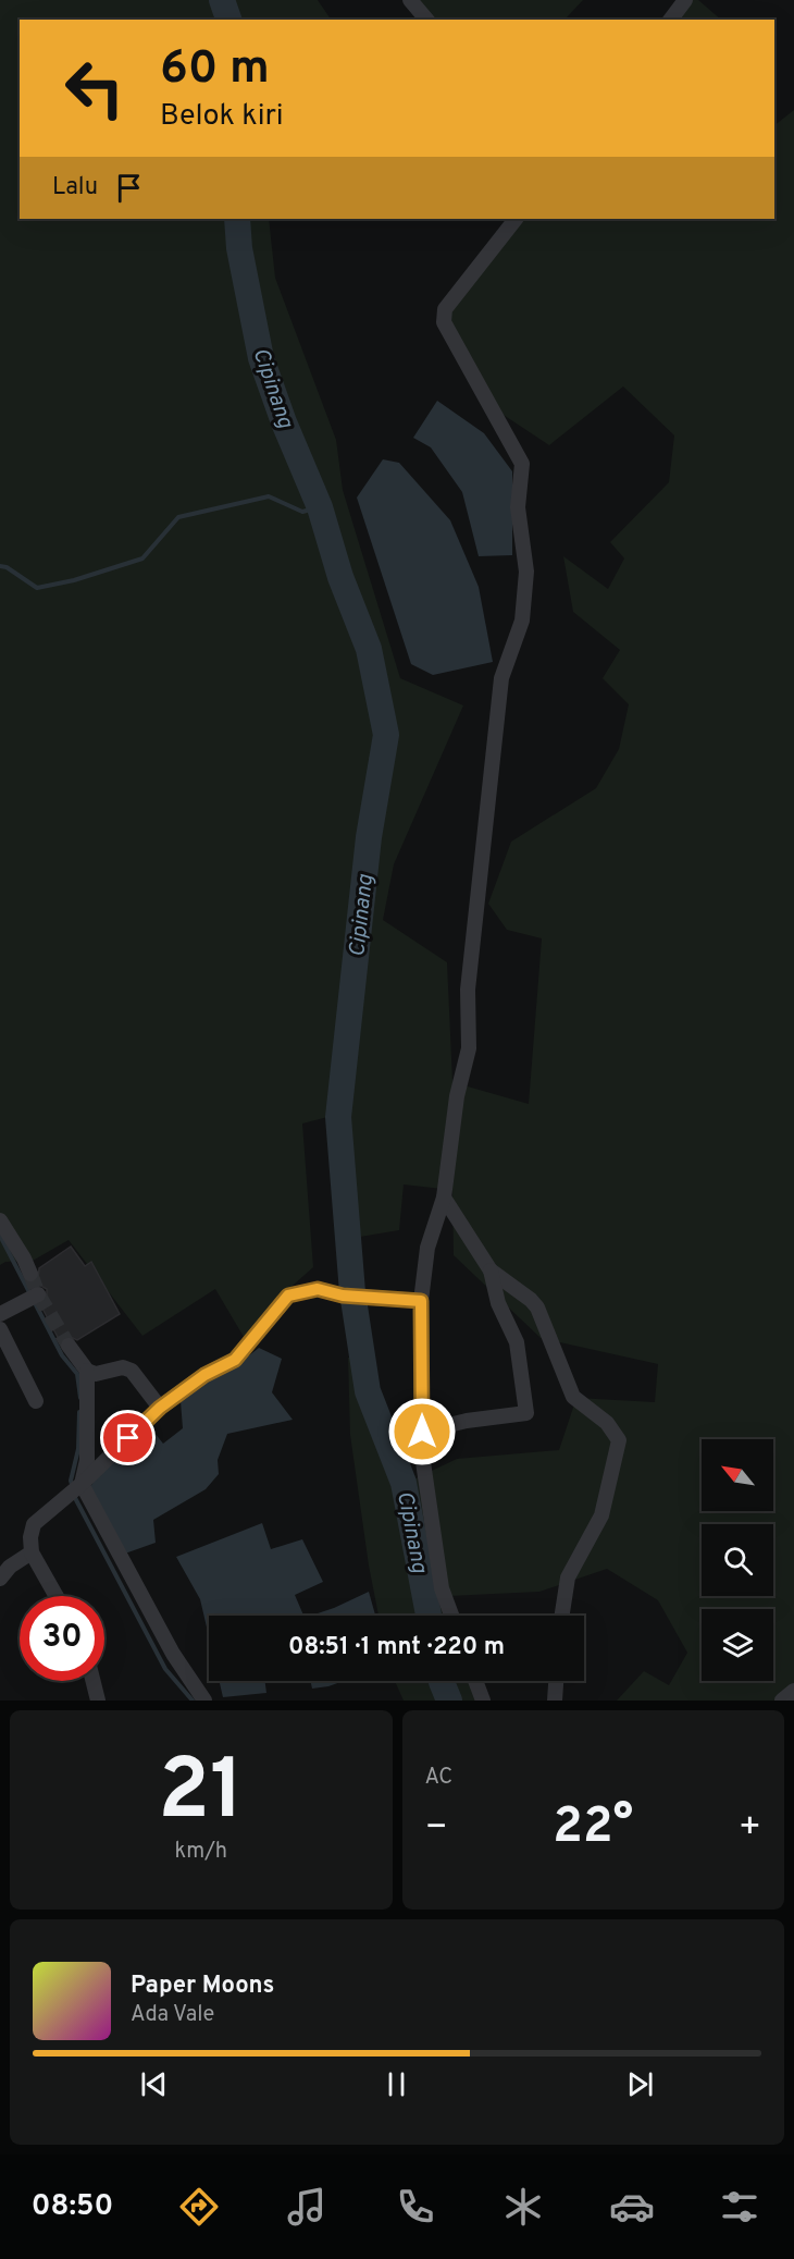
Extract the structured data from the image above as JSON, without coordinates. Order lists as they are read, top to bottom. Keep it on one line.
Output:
{"water":["Cipinang"],"north":"top left","page":{"turn":["60 m","Belok kiri"],"then":"Lalu","limit":"30","trip":"08:51 · 1 mnt · 220 m","tile":[["21","km/h"],"AC"],"heat":["−","22°","+"],"song":["Paper Moons","Ada Vale"],"tabs":"08:50"}}
